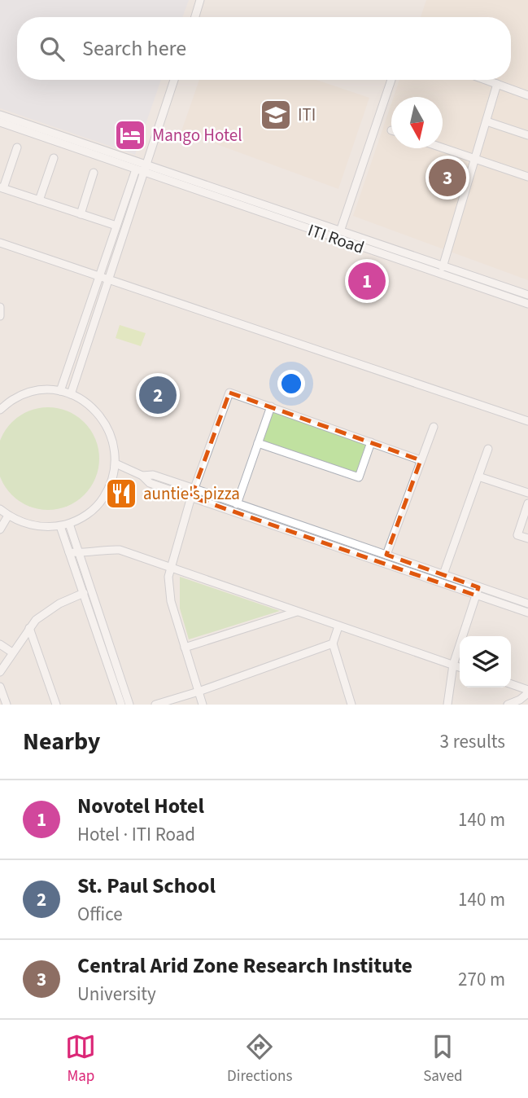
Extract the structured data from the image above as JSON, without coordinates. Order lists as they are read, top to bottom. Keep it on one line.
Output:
{"streets":{"street":["ITI Road"]},"places":{"school or university":["ITI"],"hotel":["Mango Hotel"],"restaurant":["auntie's pizza"]},"north":"bottom","page":{"search":"Search here","pins":["3","1","2"],"heading":["Nearby","3 results"],"list":[{"mark":"1","name":"Novotel Hotel","note":"Hotel · ITI Road","value":"140 m"},{"mark":"2","name":"St. Paul School","note":"Office","value":"140 m"},{"mark":"3","name":"Central Arid Zone Research Institute","note":"University","value":"270 m"}],"nav":["Map","Directions","Saved"]}}
